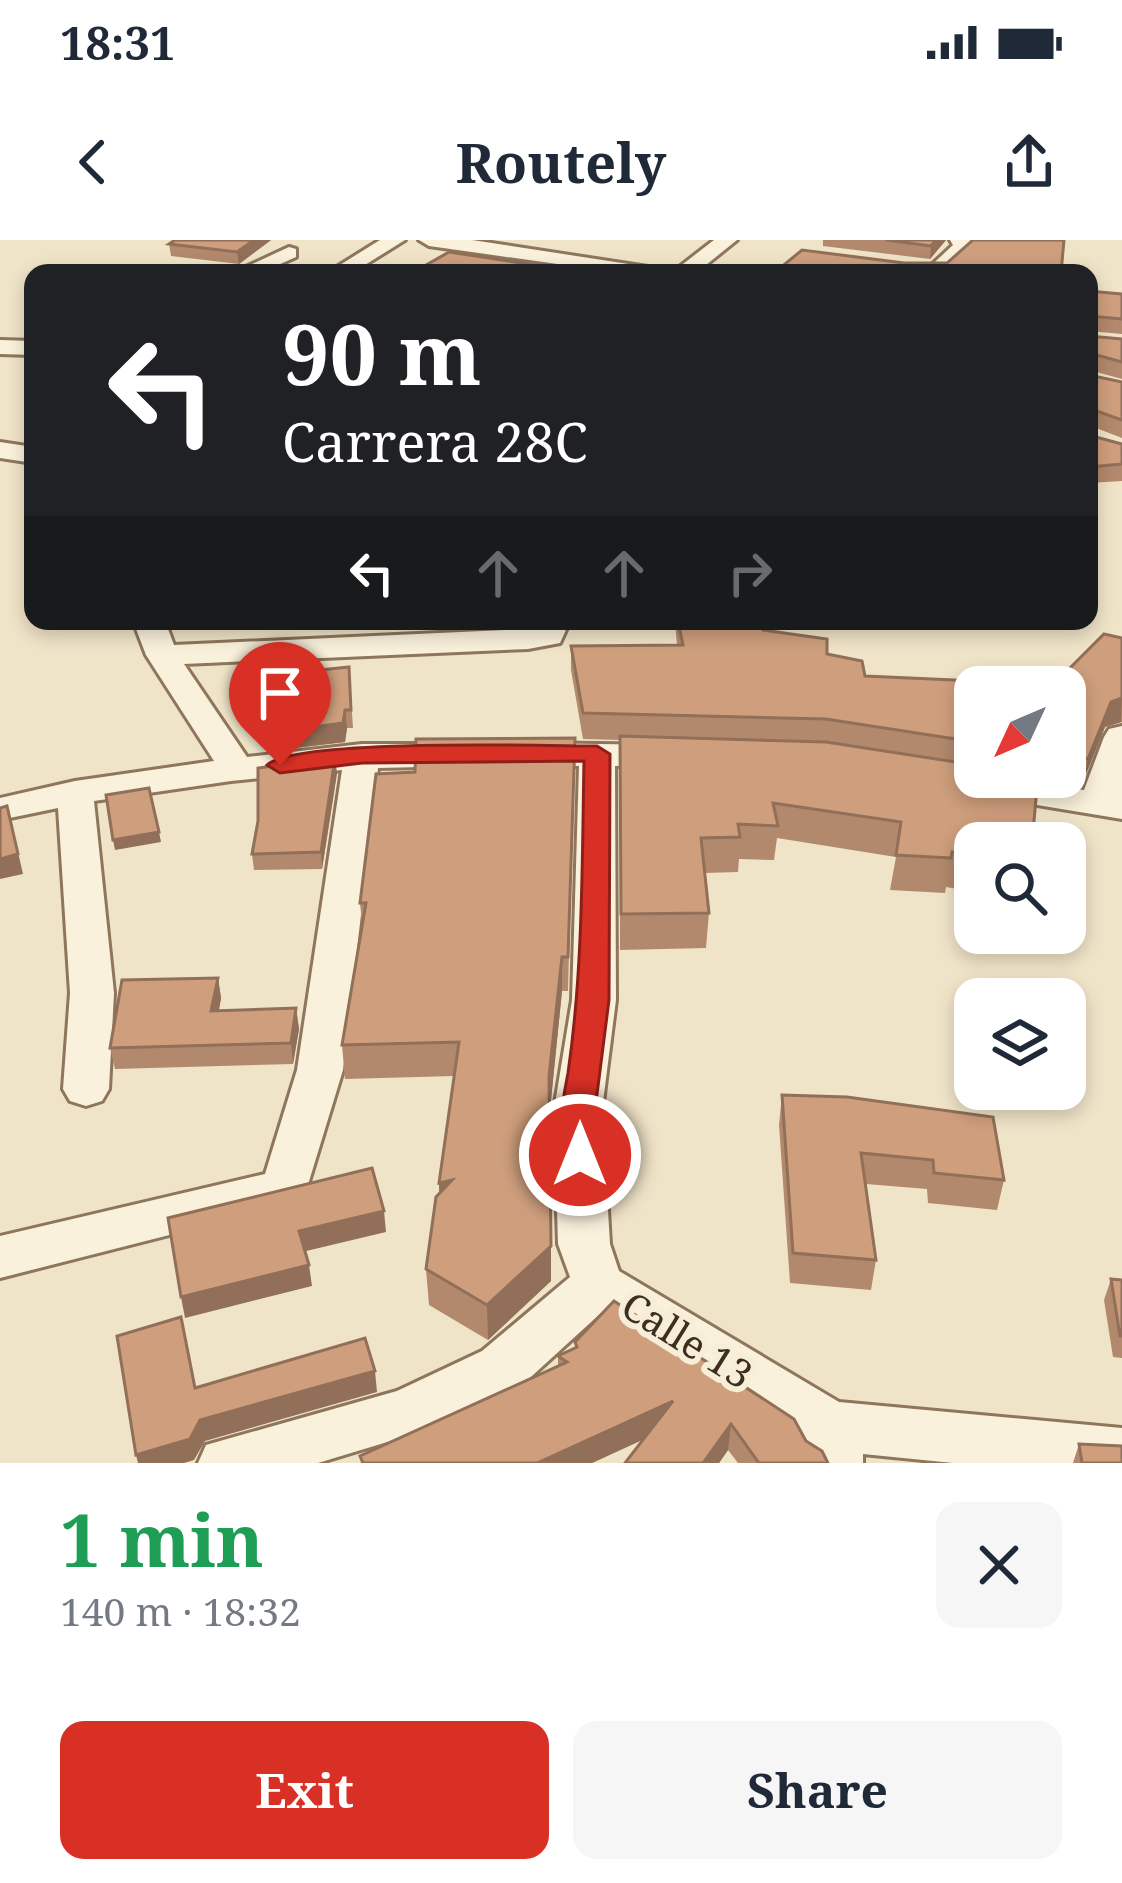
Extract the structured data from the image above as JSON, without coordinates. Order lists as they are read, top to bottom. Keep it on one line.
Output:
{"streets":{"street":["Calle 13"]},"north":"bottom left","page":{"status":"18:31","header":"Routely","turn":["90 m","Carrera 28C"],"heading":["1 min","140 m · 18:32"],"buttons":["Exit","Share"]}}
